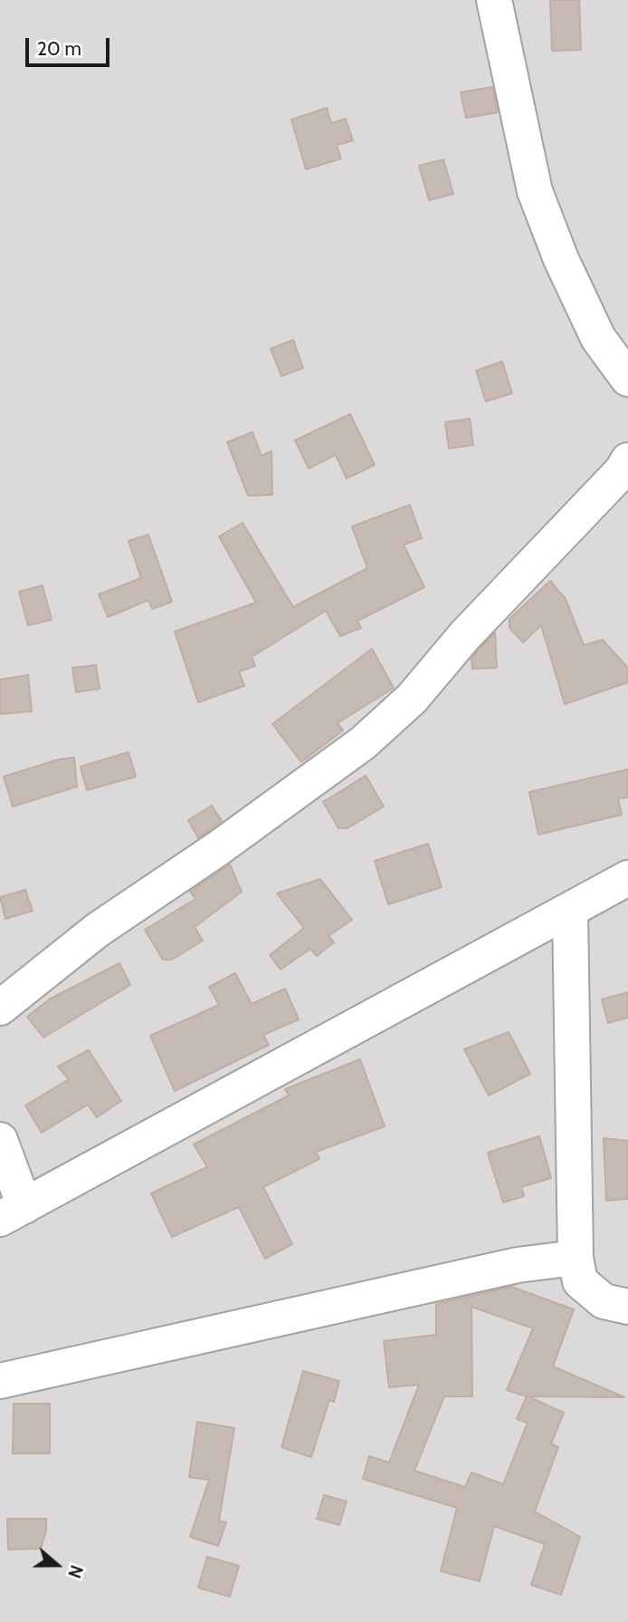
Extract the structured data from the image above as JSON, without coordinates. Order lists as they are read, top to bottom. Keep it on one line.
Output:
{"scale_bar":"20 m","north":"right"}
